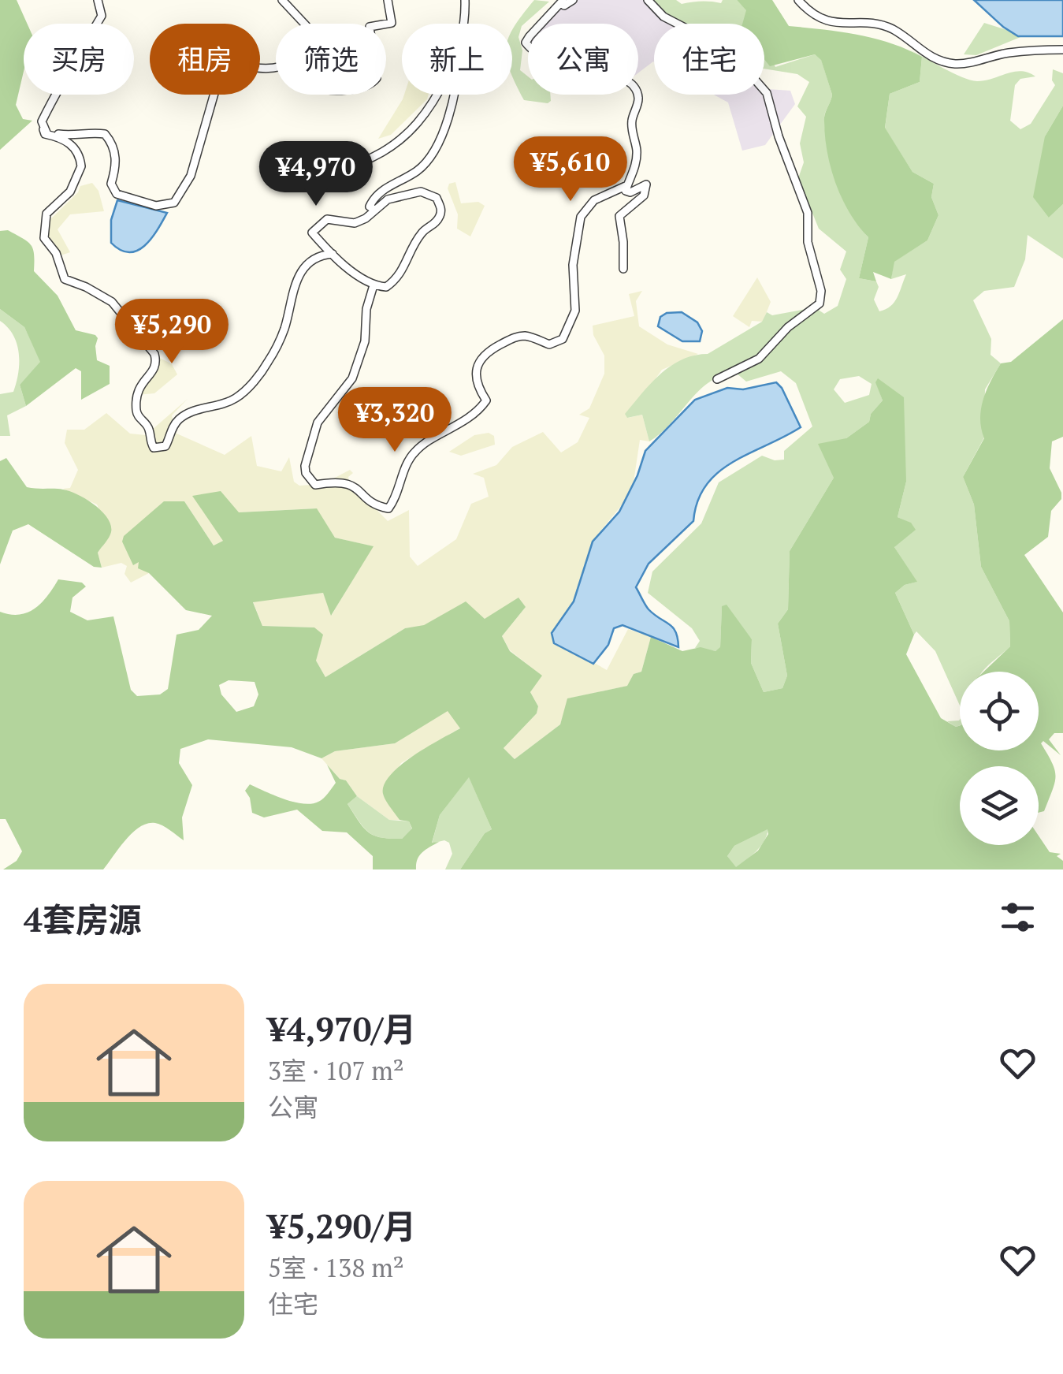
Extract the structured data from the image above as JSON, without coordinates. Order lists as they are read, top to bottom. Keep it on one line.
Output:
{"page":{"chip":["买房","租房","筛选","新上","公寓","住宅"],"price":["¥5,610","¥4,970","¥5,290","¥3,320"],"heading":"4套房源","list":[{"name":"¥4,970/月","note":"3室 · 107 m² · 公寓"},{"name":"¥5,290/月","note":"5室 · 138 m² · 住宅"}]}}
